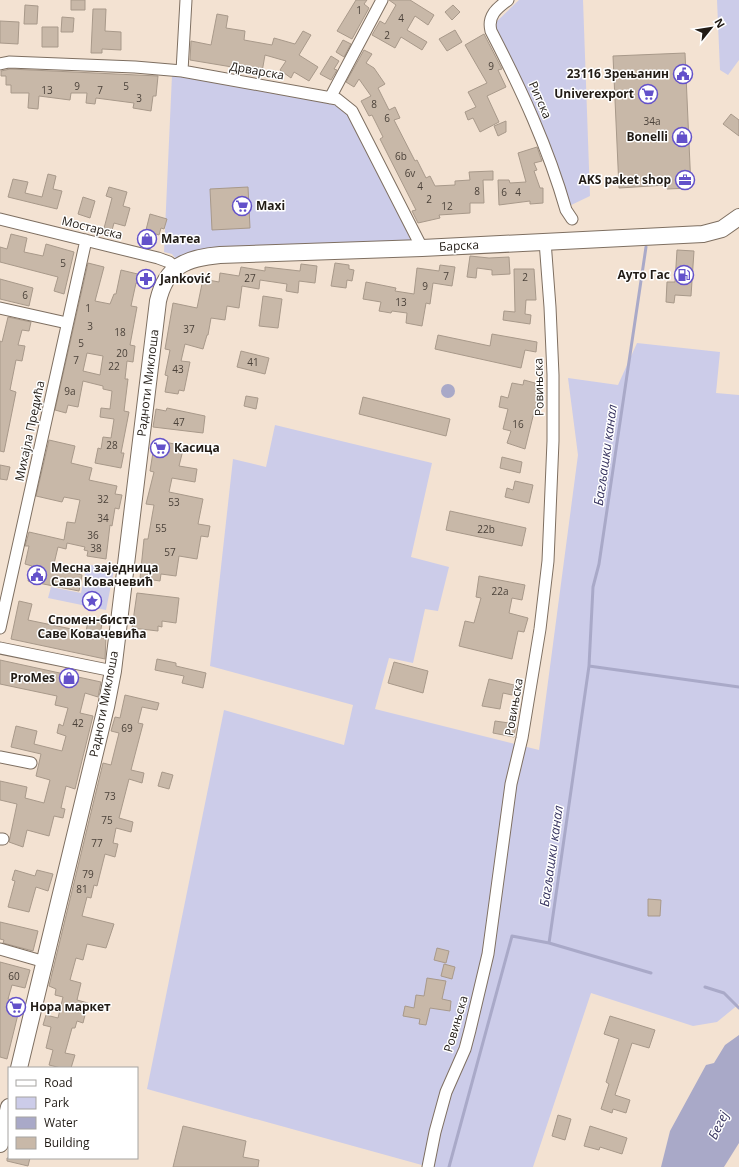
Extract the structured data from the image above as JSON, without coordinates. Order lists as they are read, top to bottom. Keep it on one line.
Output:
{"streets":{"street":["Дрварска","Ритска","Мостарска","Барска","Радноти Миклоша","Ровињска","Михајла Предића"]},"crossings":[["Дрварска","Барска"],["Мостарска","Барска"],["Мостарска","Радноти Миклоша"],["Мостарска","Михајла Предића"],["Барска","Радноти Миклоша"],["Барска","Ровињска"]],"water":["Багљашки канал","Бегеј"],"places":{"public building":["23116 Зрењанин","Месна заједница Сава Ковачевић"],"supermarket":["Univerexport","Maxi","Касица","Нора маркет"],"shop":["Bonelli","Матеа","ProMes"],"office":["AKS paket shop"],"fuel station":["Ауто Гас"],"pharmacy":["Janković"],"place":["Спомен-биста Саве Ковачевића"]},"house_numbers":["1","4","2","9","9","5","13","7","3","8","6","34a","6b","6v","4","8","6","4","2","12","5","7","2","27","9","6","13","1","3","37","18","5","20","7","41","22","43","9a","47","16","28","32","53","34","55","22b","36","38","57","22a","42","69","73","75","77","79","81","60"],"legend":["Road","Park","Water","Building"],"north":"top right"}
